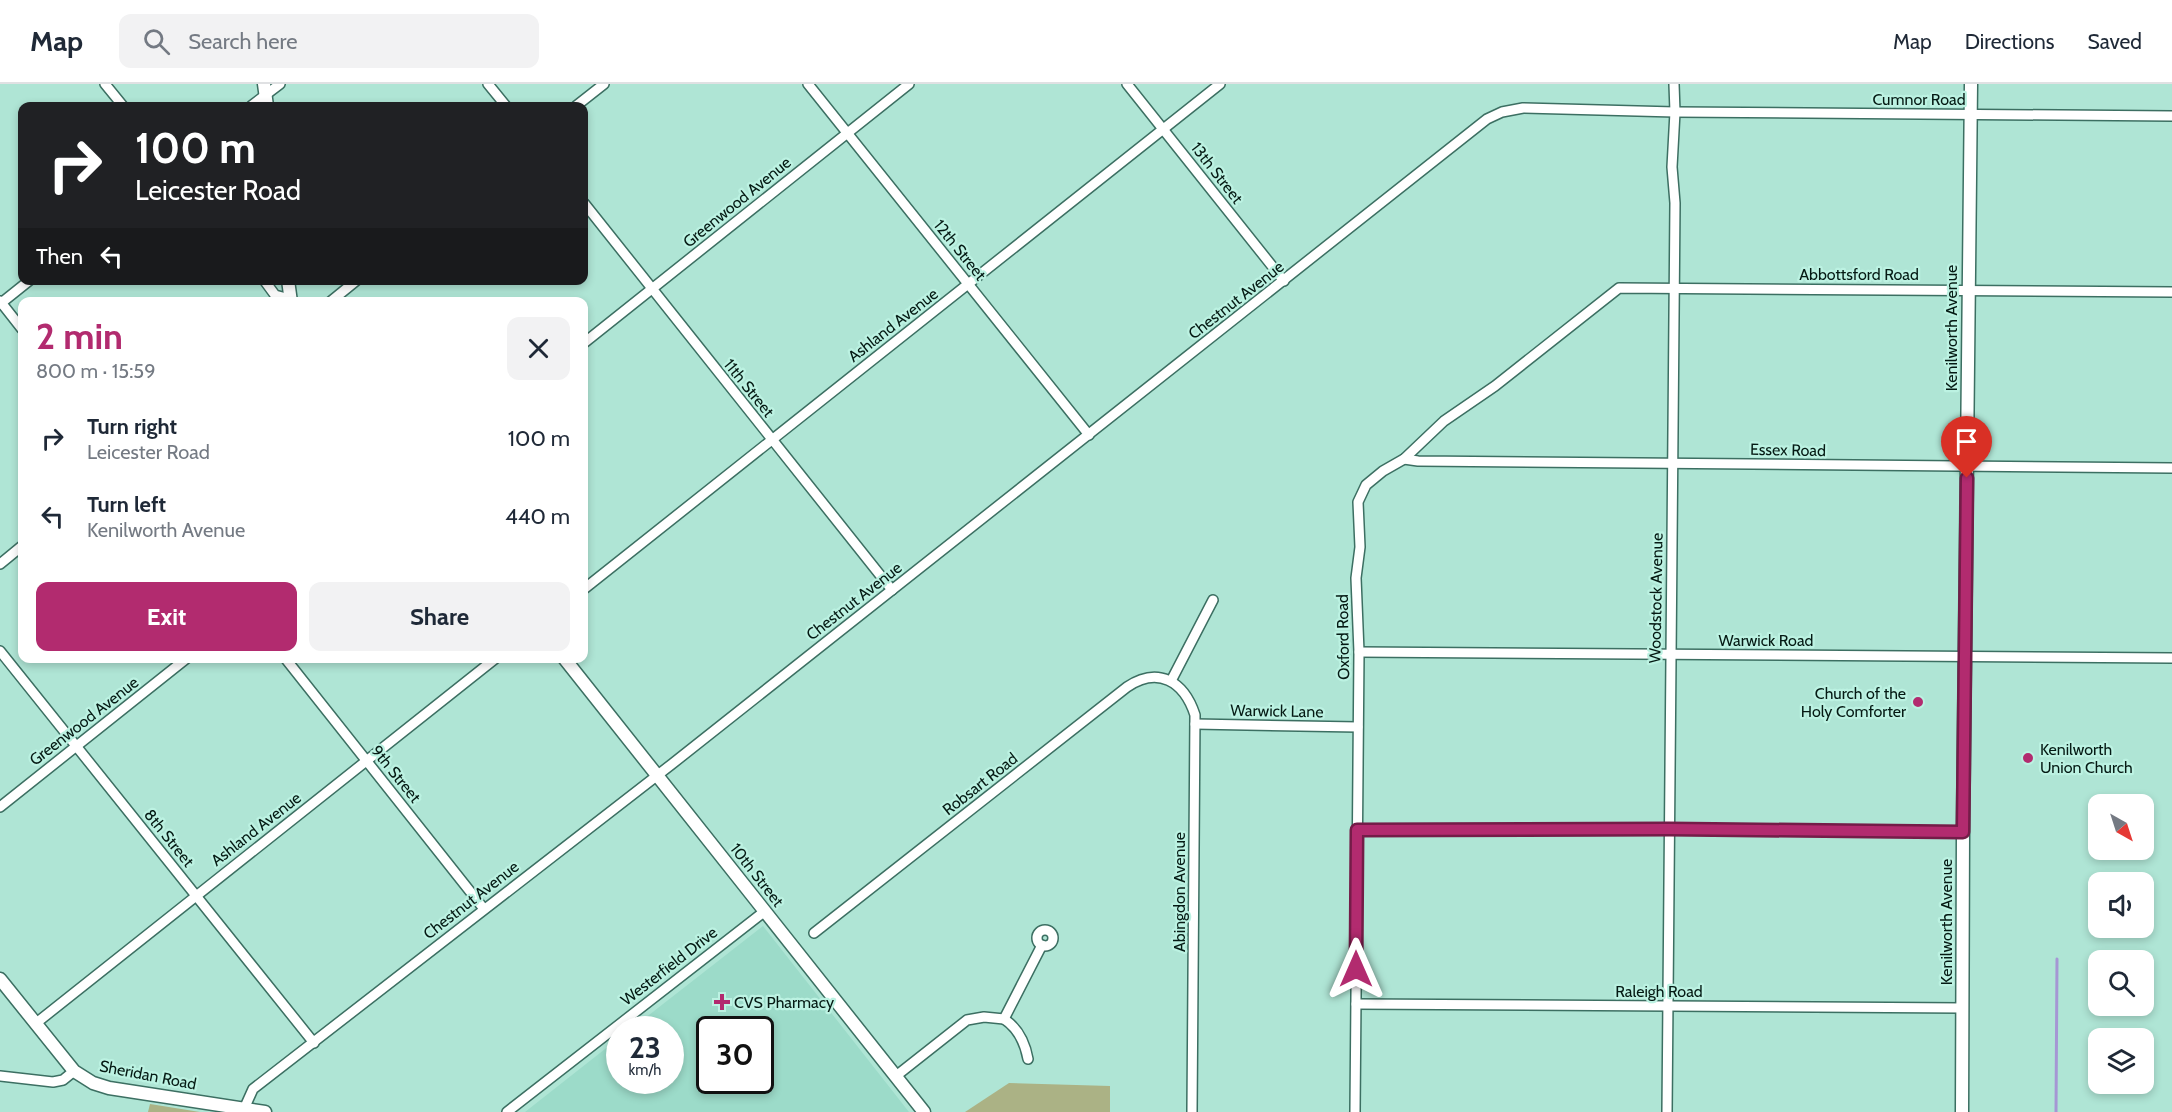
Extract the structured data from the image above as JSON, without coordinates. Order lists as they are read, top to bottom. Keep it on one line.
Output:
{"streets":{"street":["Cumnor Road","13th Street","Greenwood Avenue","12th Street","Abbottsford Road","Chestnut Avenue","Ashland Avenue","Kenilworth Avenue","11th Street","Essex Road","Woodstock Avenue","Oxford Road","Warwick Road","Warwick Lane","9th Street","Robsart Road","8th Street","10th Street","Abingdon Avenue","Westerfield Drive","Raleigh Road","Sheridan Road"]},"crossings":[["Cumnor Road","Chestnut Avenue"],["Cumnor Road","Kenilworth Avenue"],["Cumnor Road","Woodstock Avenue"],["13th Street","Chestnut Avenue"],["13th Street","Ashland Avenue"],["Greenwood Avenue","12th Street"],["Greenwood Avenue","11th Street"],["Greenwood Avenue","8th Street"],["12th Street","Chestnut Avenue"],["12th Street","Ashland Avenue"],["Abbottsford Road","Kenilworth Avenue"],["Abbottsford Road","Woodstock Avenue"],["Abbottsford Road","Oxford Road"],["Chestnut Avenue","11th Street"],["Chestnut Avenue","9th Street"],["Chestnut Avenue","8th Street"],["Chestnut Avenue","10th Street"],["Chestnut Avenue","Sheridan Road"],["Ashland Avenue","11th Street"],["Ashland Avenue","9th Street"],["Ashland Avenue","8th Street"],["Ashland Avenue","Sheridan Road"],["Kenilworth Avenue","Essex Road"],["Kenilworth Avenue","Warwick Road"],["Kenilworth Avenue","Raleigh Road"],["Essex Road","Woodstock Avenue"],["Essex Road","Oxford Road"],["Woodstock Avenue","Warwick Road"],["Woodstock Avenue","Raleigh Road"],["Oxford Road","Warwick Road"],["Oxford Road","Warwick Lane"],["Oxford Road","Raleigh Road"],["Warwick Lane","Abingdon Avenue"],["Robsart Road","Abingdon Avenue"],["10th Street","Westerfield Drive"]],"places":{"other":["Church of the Holy Comforter","Kenilworth Union Church"],"health":["CVS Pharmacy"]},"north":"bottom right","page":{"header":"Map","search":"Search here","nav":["Map","Directions","Saved"],"turn":["100 m","Leicester Road"],"then":"Then","heading":["2 min","800 m · 15:59"],"list":[{"name":"Turn right","note":"Leicester Road","value":"100 m"},{"name":"Turn left","note":"Kenilworth Avenue","value":"440 m"}],"buttons":["Exit","Share"],"speed":"23 km/h","limit":"30"}}
